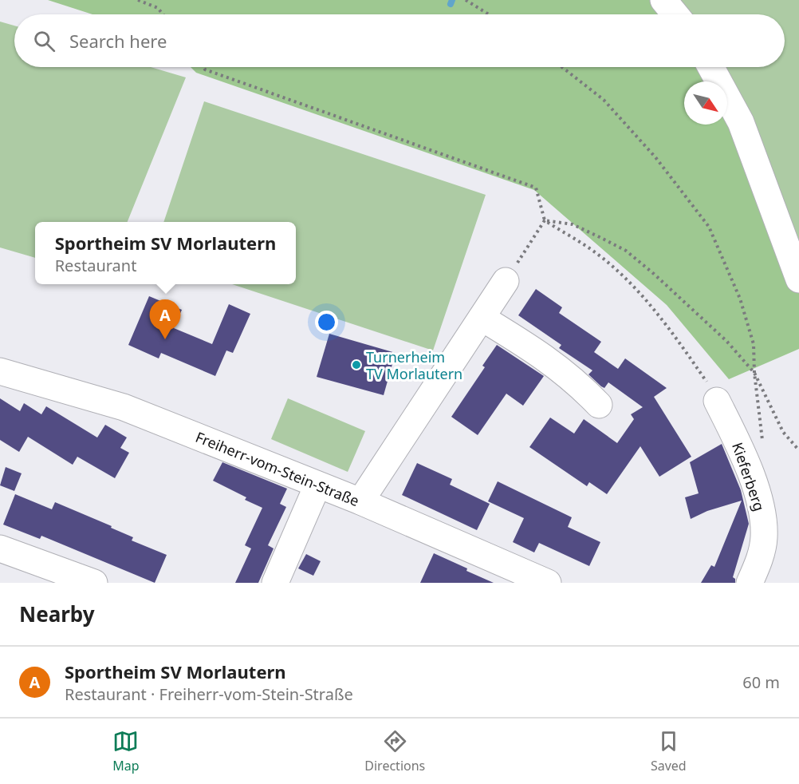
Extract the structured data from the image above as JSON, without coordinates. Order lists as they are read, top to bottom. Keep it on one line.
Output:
{"streets":{"street":["Freiherr-vom-Stein-Straße","Kieferberg"]},"places":["Turnerheim TV Morlautern"],"north":"bottom right","page":{"search":"Search here","popup":["Sportheim SV Morlautern","Restaurant"],"pins":"A","heading":"Nearby","list":[{"mark":"A","name":"Sportheim SV Morlautern","note":"Restaurant · Freiherr-vom-Stein-Straße","value":"60 m"}],"nav":["Map","Directions","Saved"]}}
